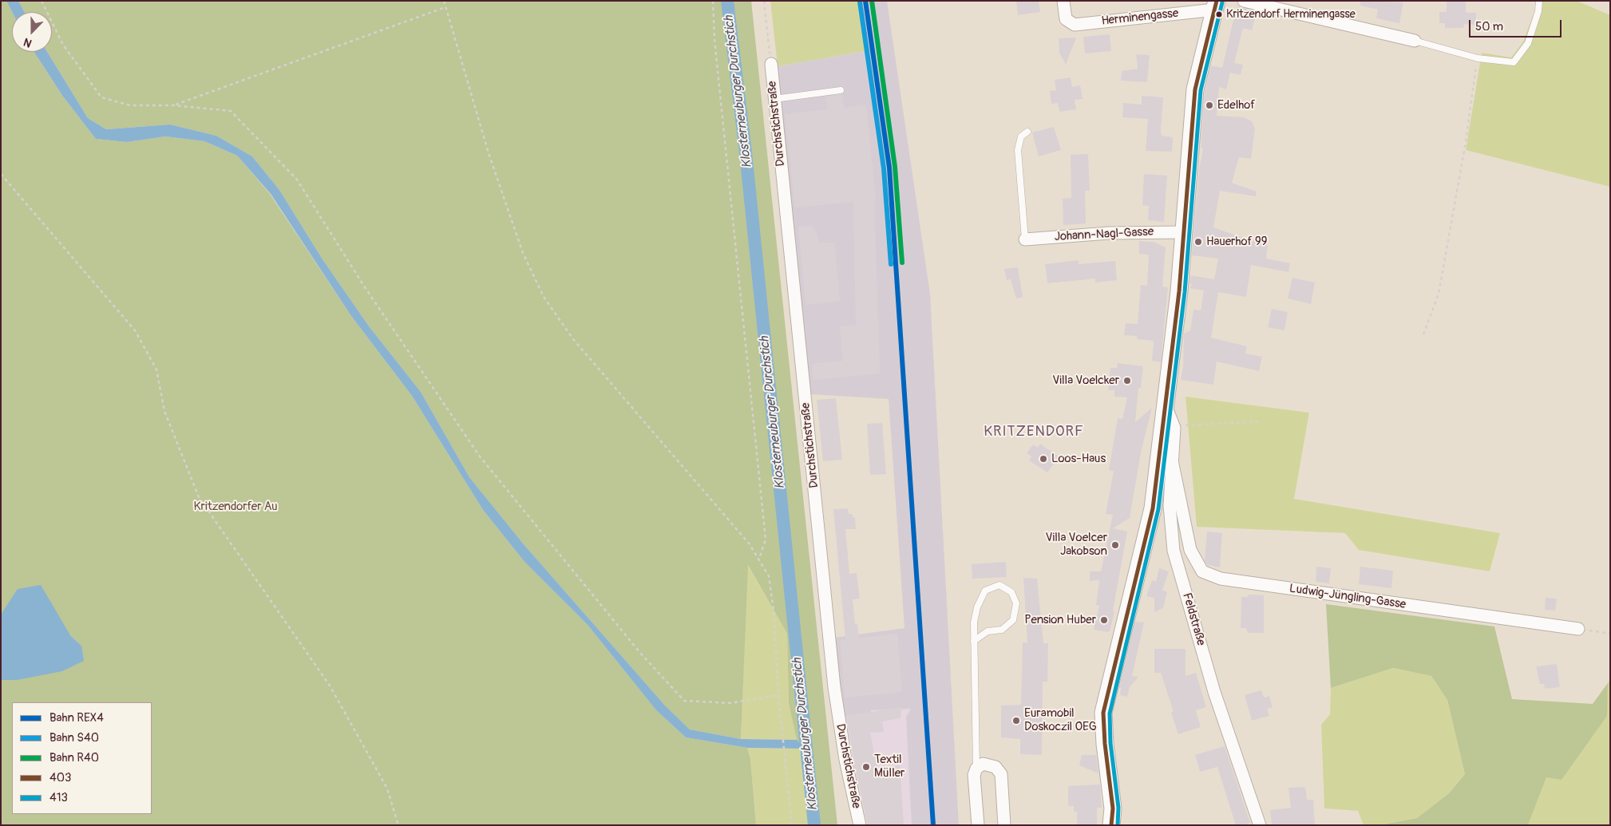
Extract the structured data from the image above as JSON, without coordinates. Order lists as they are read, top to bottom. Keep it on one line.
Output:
{"streets":{"street":["Herminengasse","Durchstichstraße","Johann-Nagl-Gasse","Ludwig-Jüngling-Gasse","Feldstraße"]},"crossings":[["Ludwig-Jüngling-Gasse","Feldstraße"]],"districts":["KRITZENDORF"],"water":["Klosterneuburger Durchstich"],"parks":["Kritzendorfer Au"],"places":["Kritzendorf Herminengasse","Edelhof","Hauerhof 99","Villa Voelcker","Loos-Haus","Villa Voelcer Jakobson","Pension Huber","Euramobil Doskoczil OEG","Textil Müller"],"lines":["rail line REX4","rail line R40","transit line 403","rail line S40","transit line 413"],"legend":["Bahn REX4","Bahn S40","Bahn R40","403","413"],"scale_bar":"50 m","north":"bottom"}
